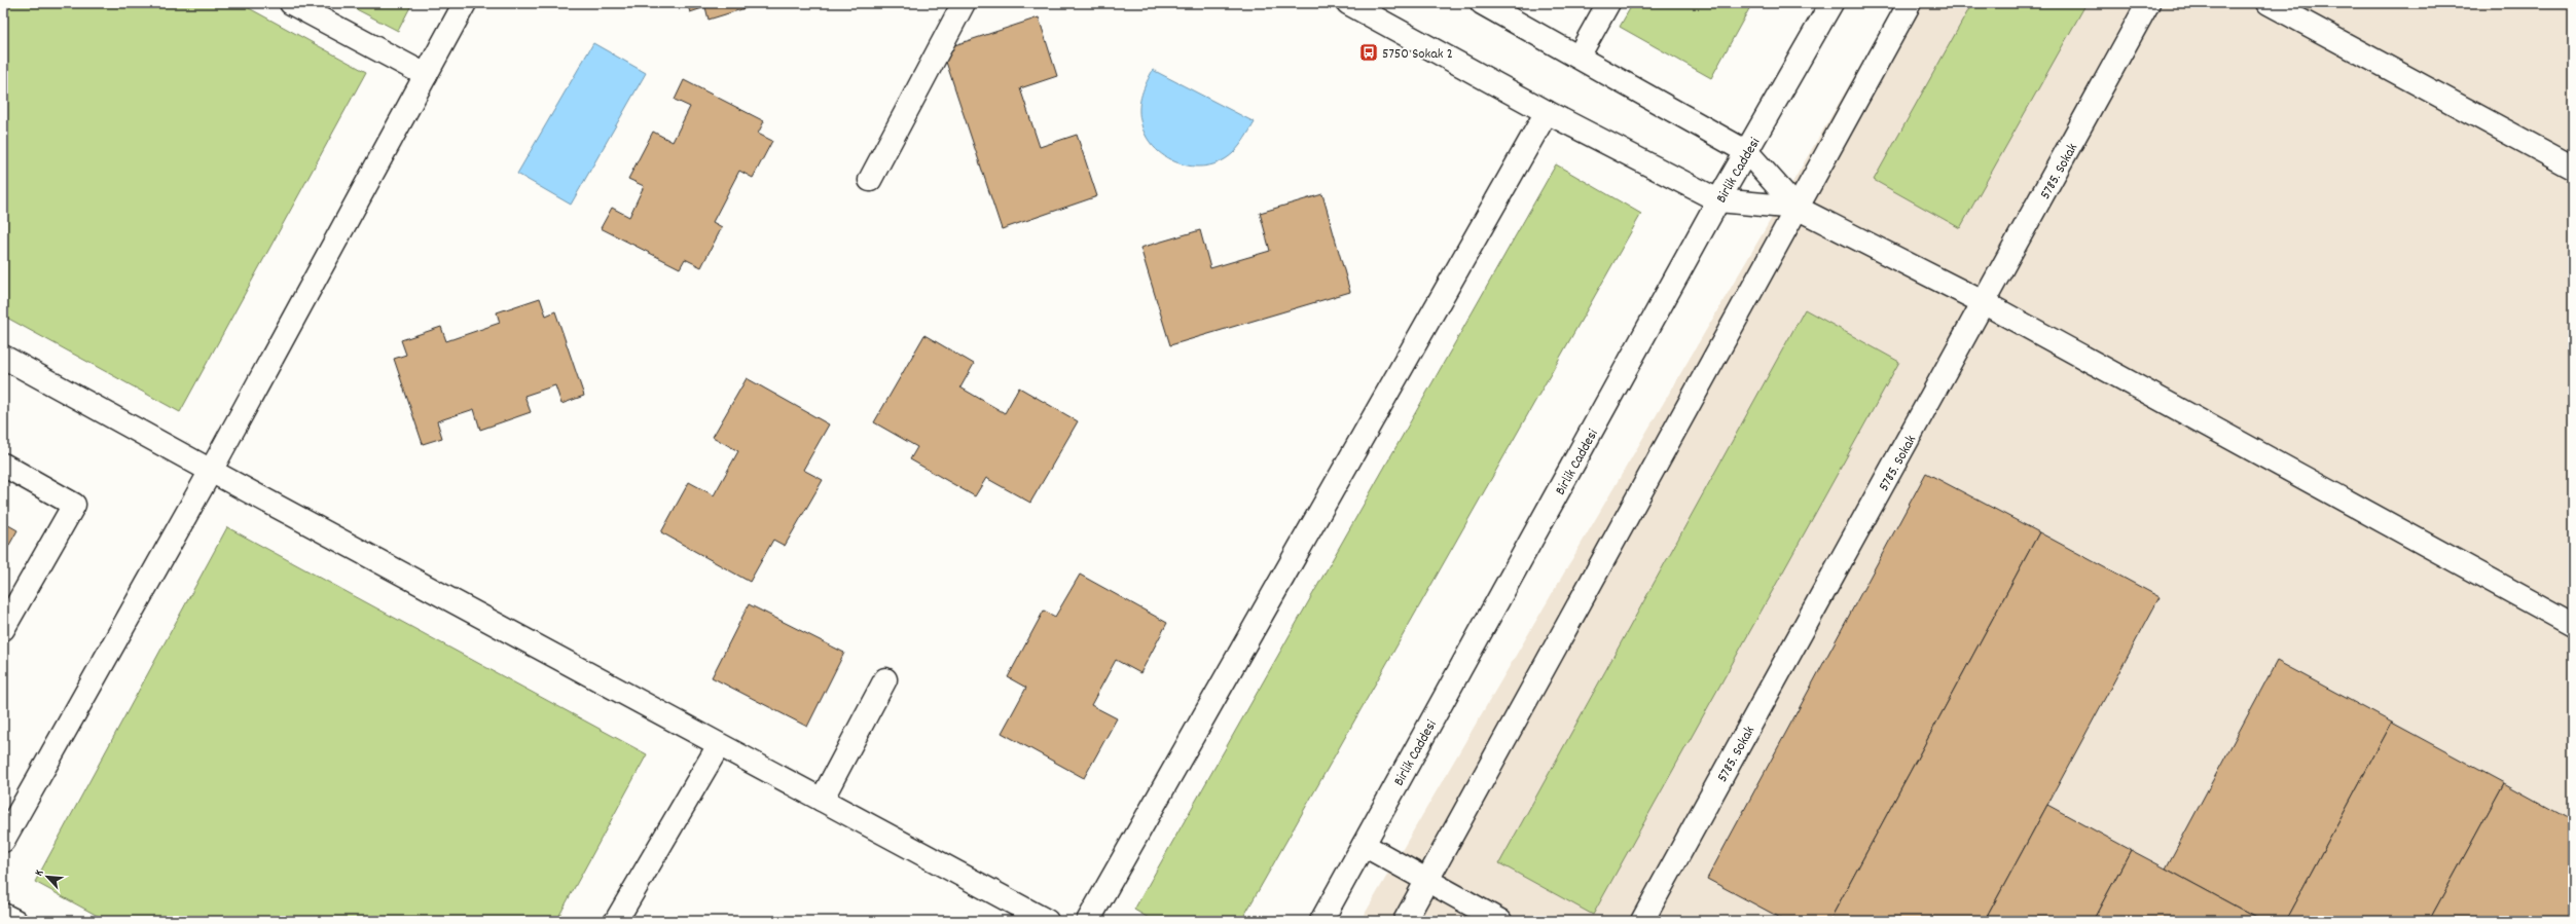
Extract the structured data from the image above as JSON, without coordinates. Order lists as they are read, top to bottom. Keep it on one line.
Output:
{"streets":{"street":["Birlik Caddesi","5785. Sokak"]},"places":{"bus stop":["5750 Sokak 2"]},"north":"top left"}
